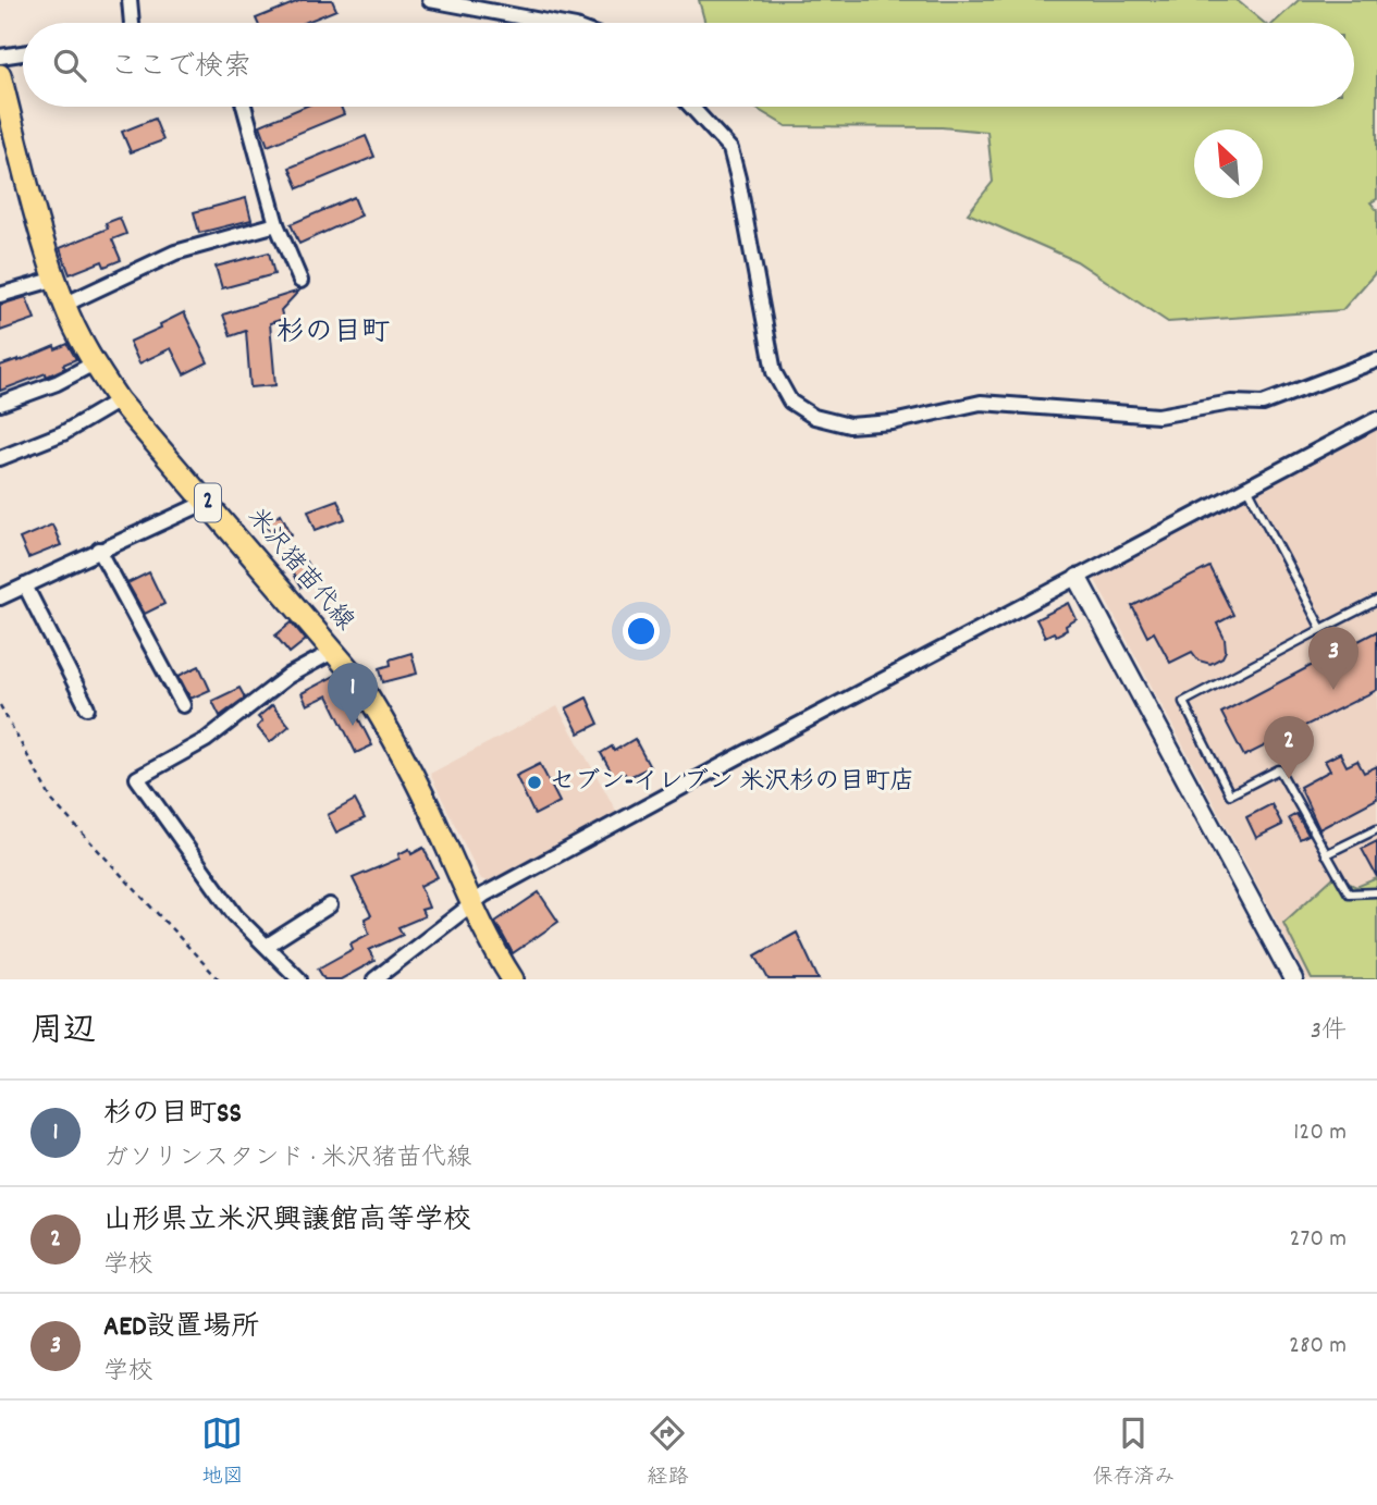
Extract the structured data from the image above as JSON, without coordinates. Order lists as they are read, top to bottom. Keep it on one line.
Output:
{"streets":{"main road":["2","米沢猪苗代線"]},"districts":["杉の目町"],"places":["セブン-イレブン 米沢杉の目町店"],"north":"top left","page":{"search":"ここで検索","pins":["3","1","2"],"heading":["周辺","3件"],"list":[{"mark":"1","name":"杉の目町SS","note":"ガソリンスタンド · 米沢猪苗代線","value":"120 m"},{"mark":"2","name":"山形県立米沢興譲館高等学校","note":"学校","value":"270 m"},{"mark":"3","name":"AED設置場所","note":"学校","value":"280 m"}],"nav":["地図","経路","保存済み"]}}
